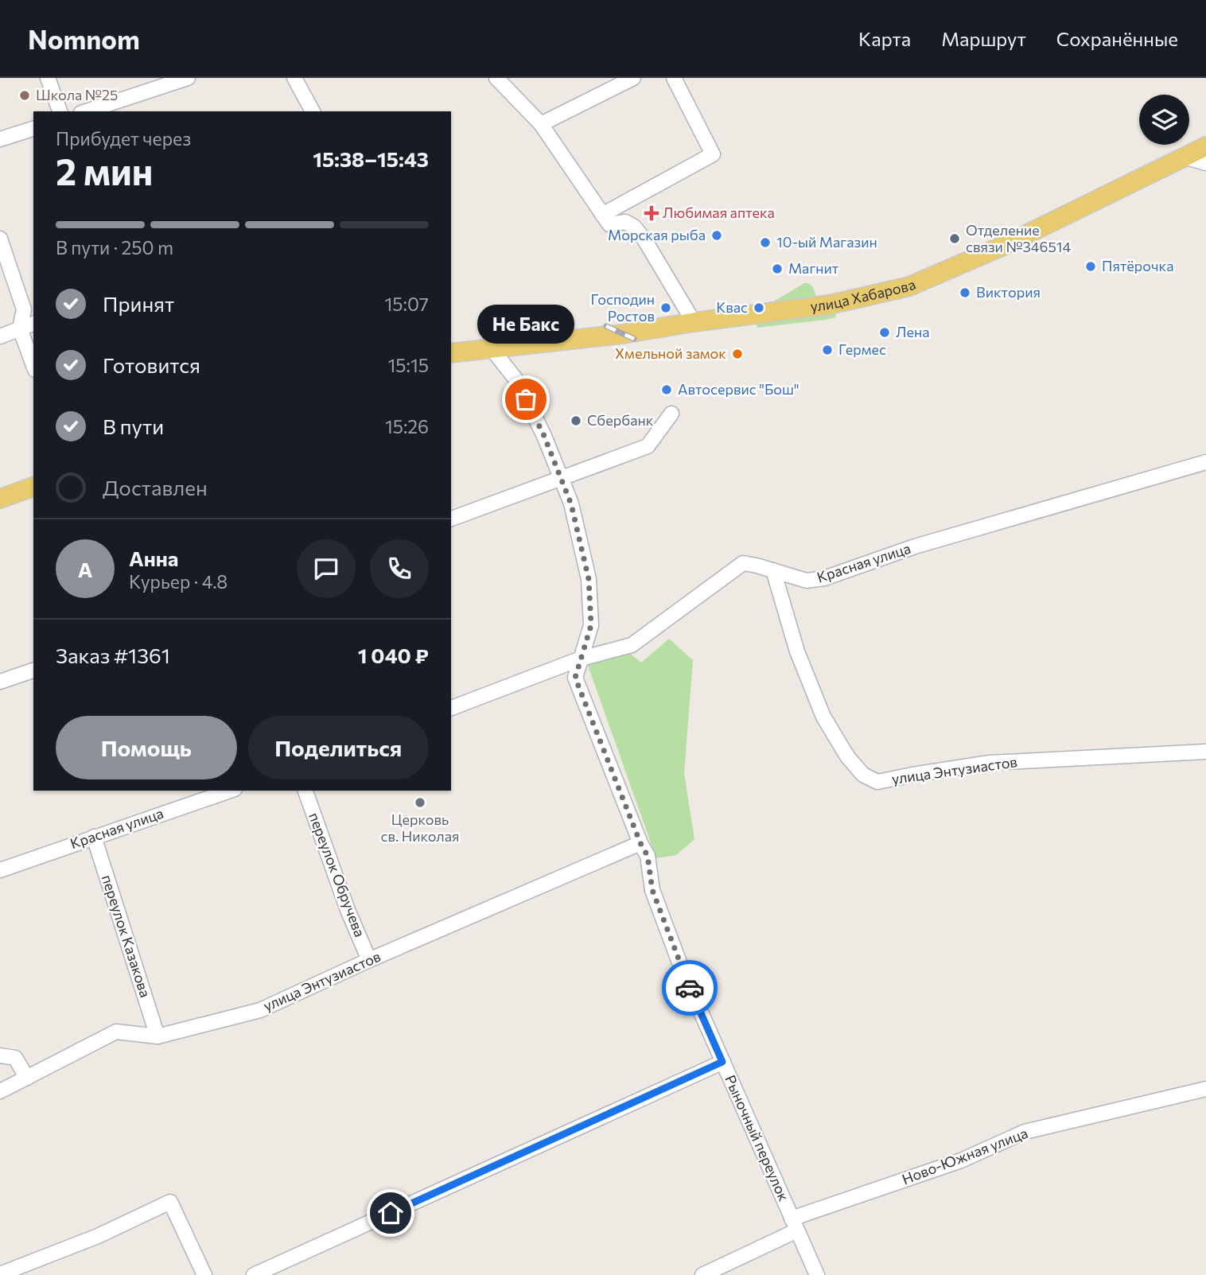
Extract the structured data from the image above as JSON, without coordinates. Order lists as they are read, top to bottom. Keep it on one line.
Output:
{"streets":{"main road":["улица Хабарова"],"street":["Красная улица","улица Энтузиастов","переулок Обручева","переулок Казакова","Рыночный переулок","Ново-Южная улица"]},"crossings":[["улица Хабарова","Рыночный переулок"],["Красная улица","улица Энтузиастов"],["Красная улица","переулок Казакова"],["Красная улица","Рыночный переулок"],["улица Энтузиастов","переулок Обручева"],["улица Энтузиастов","переулок Казакова"],["улица Энтузиастов","Рыночный переулок"],["Рыночный переулок","Ново-Южная улица"]],"places":{"other":["Школа №25","Морская рыба","Отделение связи №346514","10-ый Магазин","Пятёрочка","Магнит","Виктория","Господин Ростов","Квас","Лена","Гермес","Хмельной замок","Автосервис \"Бош\"","Не Бакс","Сбербанк","Церковь св. Николая"],"health":["Любимая аптека"]},"page":{"header":"Nomnom","nav":["Карта","Маршрут","Сохранённые"],"heading":["2 мин","Прибудет через","15:38–15:43"],"panel":["Анна","Курьер · 4.8","Заказ #1361","1 040 ₽"],"bar":"В пути · 250 m","list":[["Принят","15:07"],["Готовится","15:15"],["В пути","15:26"],"Доставлен"],"bubble":"Не Бакс","round":"А","buttons":["Помощь","Поделиться"]}}
